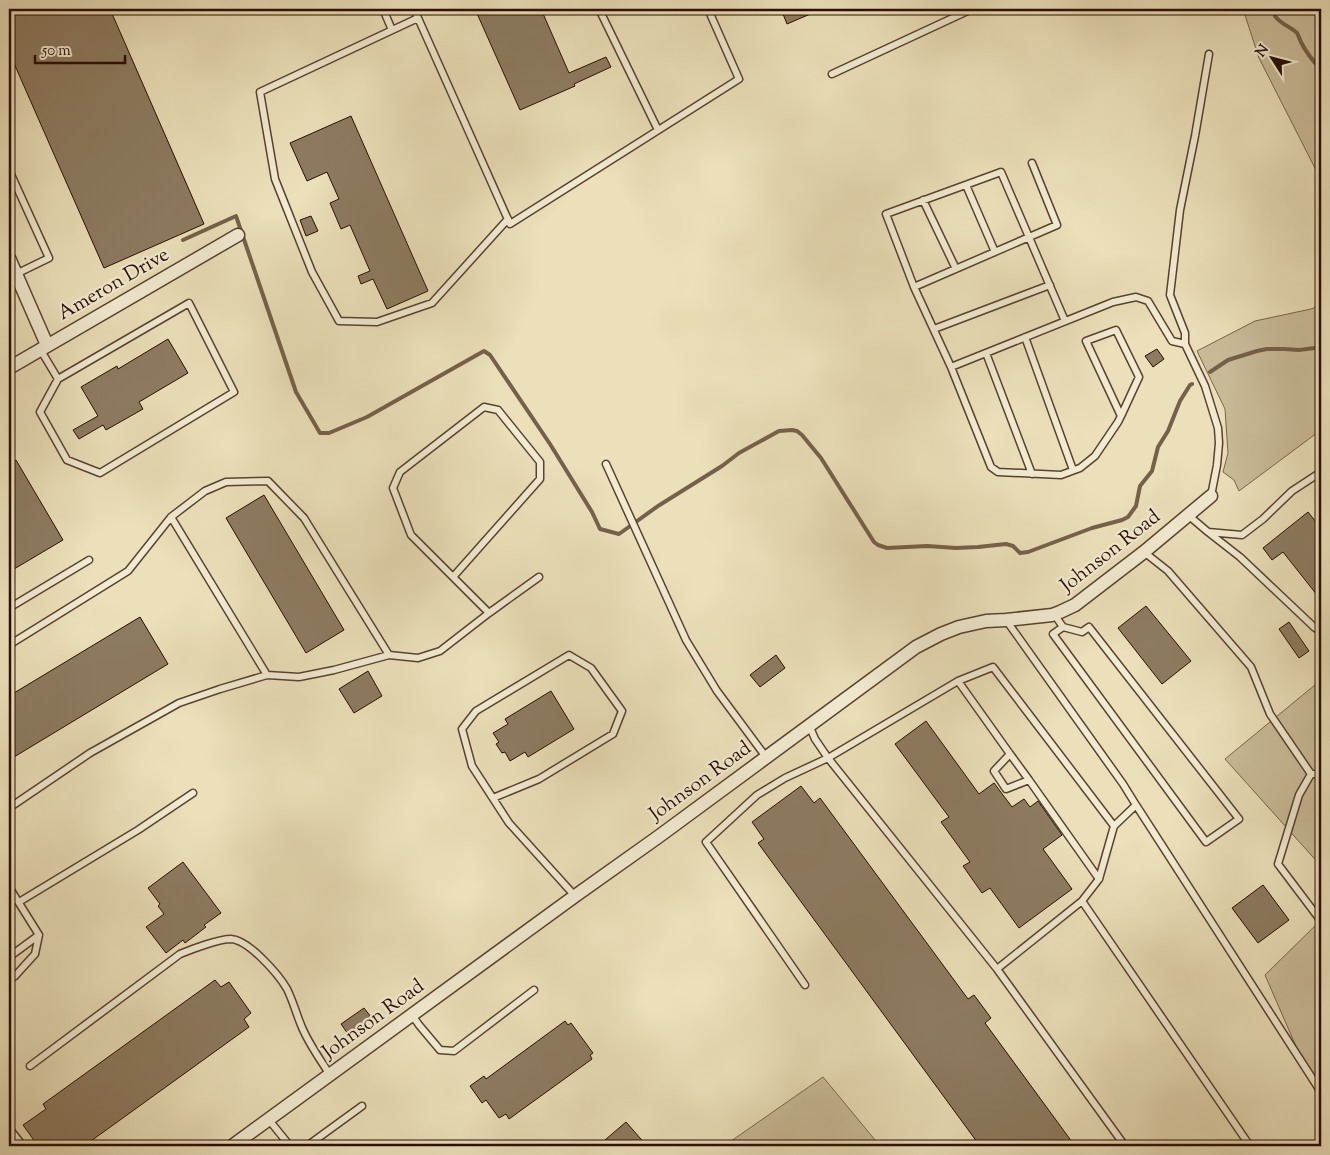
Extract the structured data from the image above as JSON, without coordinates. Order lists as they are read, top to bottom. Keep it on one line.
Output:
{"streets":{"street":["Ameron Drive","Johnson Road"]},"scale_bar":"50 m","north":"top left"}
